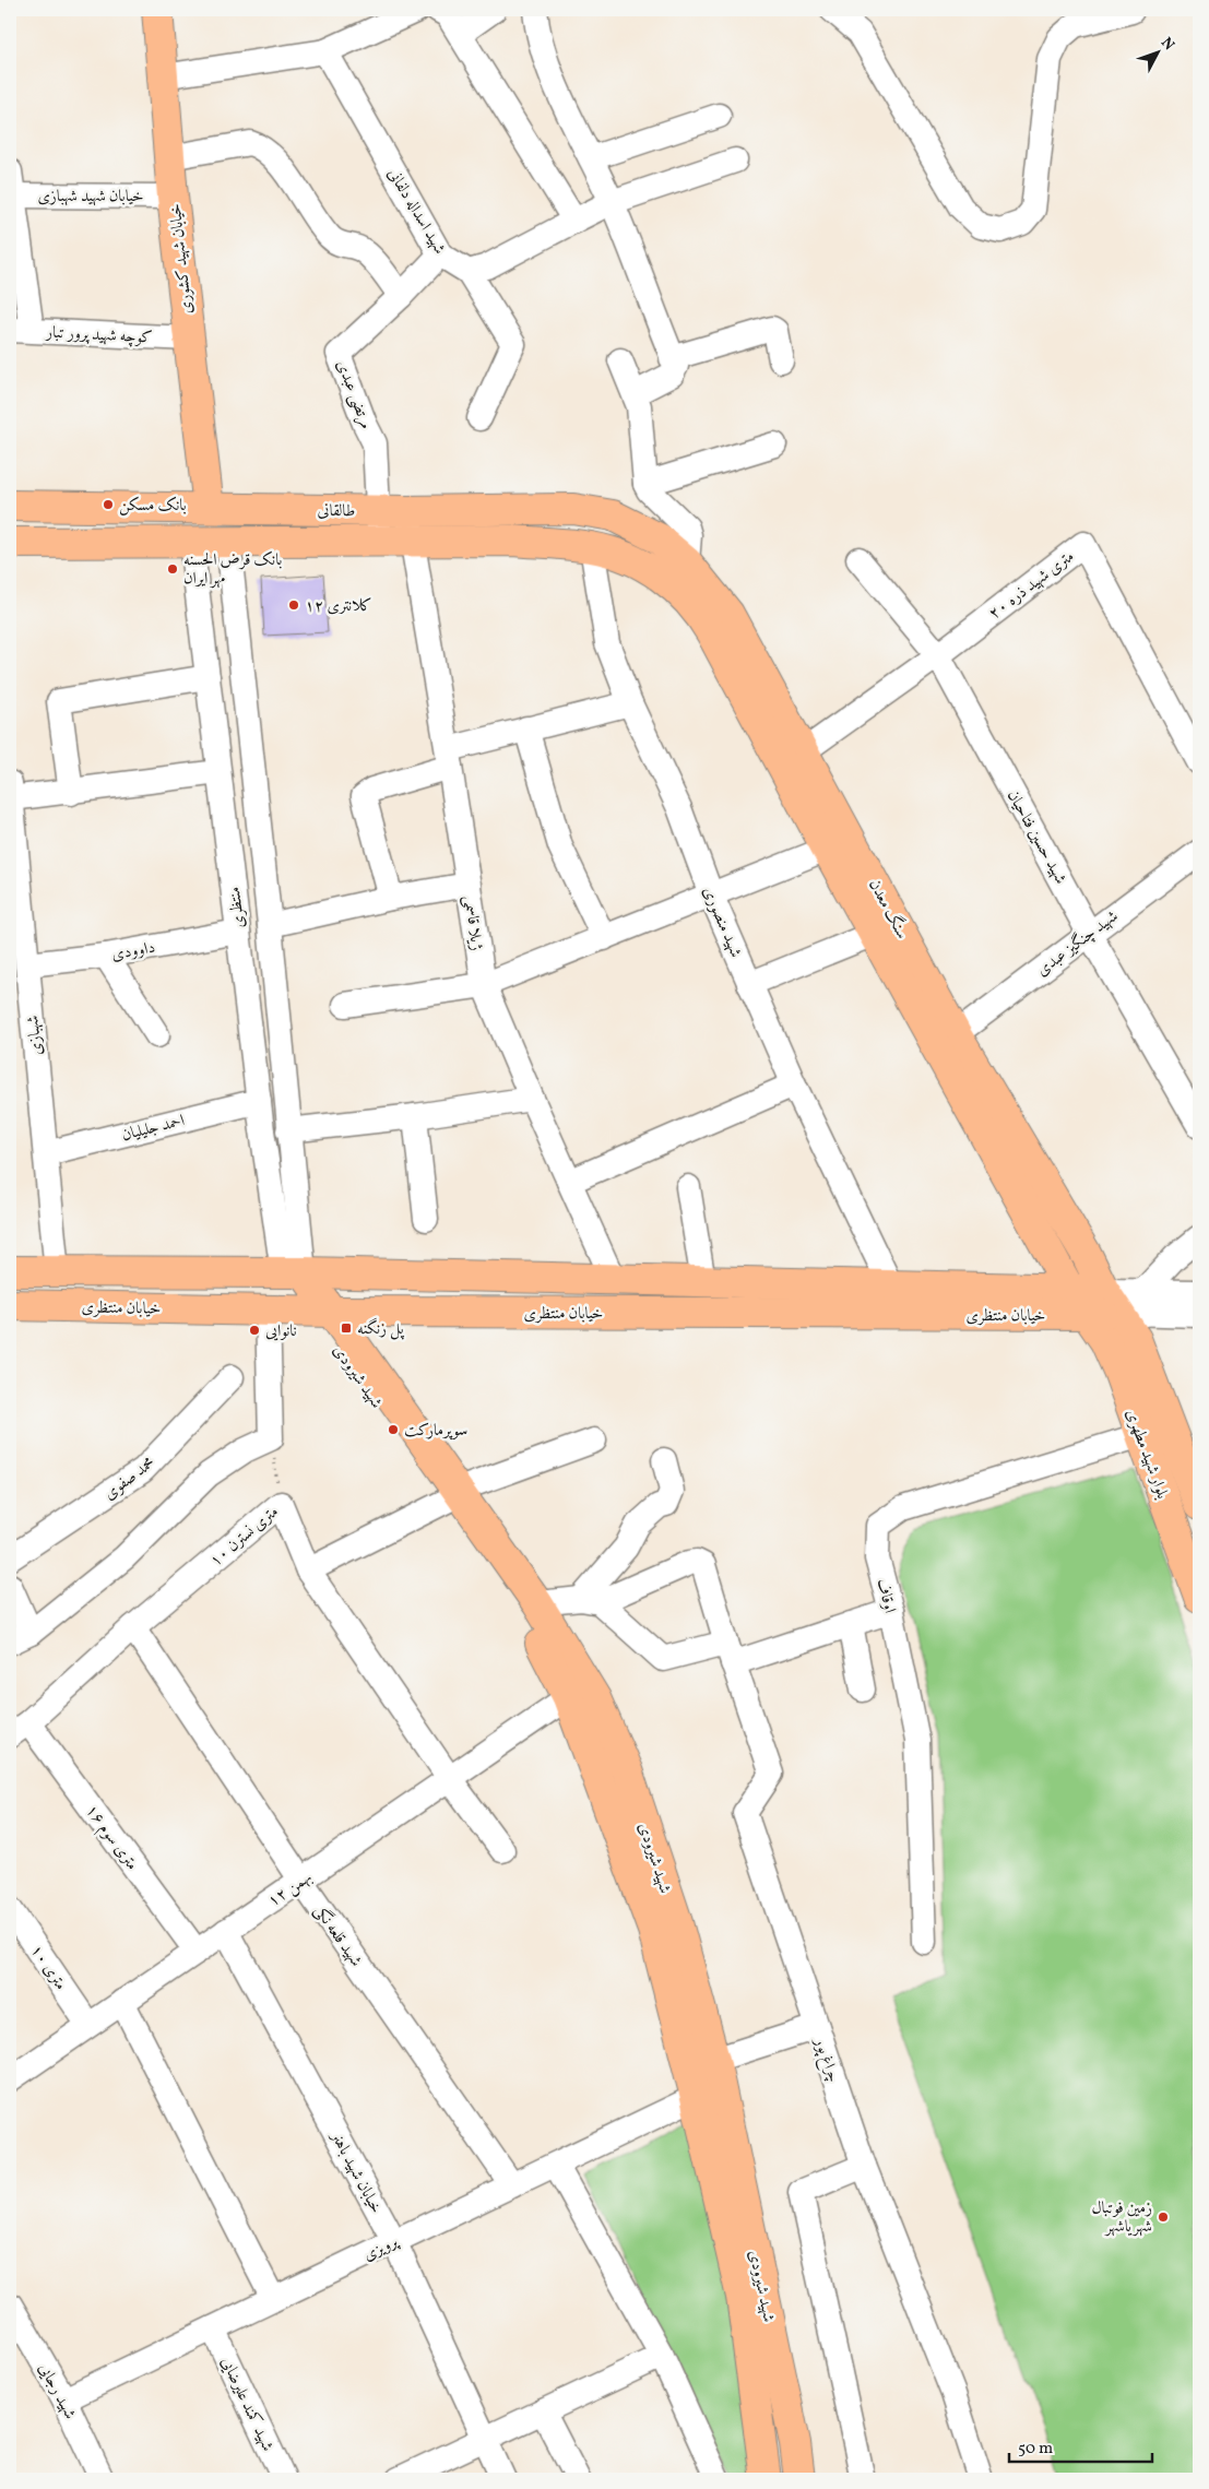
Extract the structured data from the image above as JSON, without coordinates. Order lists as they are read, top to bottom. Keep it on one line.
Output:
{"streets":{"main road":["خیابان شهید کشوری","طالقانی","سنگ معدن","خیابان منتظری","شهید شیرودی","بلوار شهید مطهری"],"street":["خیابان شهید شهبازی","شهید اسداله دلفانی","کوچه شهید پرور تبار","مرتضی عبدی","۲۰ متری شهید ذره","شهید حسین فتاحیان","منتظری","شهید منصوری","ژیلا قاسمی","شهید چنگیز عبدی","داوودی","شهبازی","احمد جلیلیان","محمد صفوی","۱۰ متری نسترن","اوقاف","۱۶ متری سوم","۱۲ بهمن","شهید قلعه نگی","۱۰ متری","چراغ پور","خیابان شهید باهنر","پرویزی","شهید رجایی","شهید کمند علیرضایی"]},"crossings":[["خیابان شهید شهبازی","خیابان شهید کشوری"],["شهید اسداله دلفانی","مرتضی عبدی"],["خیابان شهید کشوری","کوچه شهید پرور تبار"],["خیابان شهید کشوری","طالقانی"],["مرتضی عبدی","طالقانی"],["طالقانی","منتظری"],["طالقانی","سنگ معدن"],["طالقانی","شهید منصوری"],["طالقانی","ژیلا قاسمی"],["۲۰ متری شهید ذره","شهید حسین فتاحیان"],["۲۰ متری شهید ذره","سنگ معدن"],["شهید حسین فتاحیان","شهید چنگیز عبدی"],["منتظری","داوودی"],["منتظری","شهبازی"],["منتظری","احمد جلیلیان"],["منتظری","خیابان منتظری"],["منتظری","شهید شیرودی"],["سنگ معدن","شهید چنگیز عبدی"],["سنگ معدن","خیابان منتظری"],["سنگ معدن","بلوار شهید مطهری"],["شهید منصوری","خیابان منتظری"],["ژیلا قاسمی","خیابان منتظری"],["داوودی","شهبازی"],["شهبازی","احمد جلیلیان"],["شهبازی","خیابان منتظری"],["خیابان منتظری","شهید شیرودی"],["خیابان منتظری","بلوار شهید مطهری"],["شهید شیرودی","۱۲ بهمن"],["شهید شیرودی","پرویزی"],["بلوار شهید مطهری","اوقاف"],["۱۰ متری نسترن","۱۶ متری سوم"],["۱۰ متری نسترن","۱۲ بهمن"],["۱۰ متری نسترن","شهید قلعه نگی"],["۱۶ متری سوم","۱۲ بهمن"],["۱۲ بهمن","شهید قلعه نگی"],["۱۲ بهمن","۱۰ متری"],["۱۲ بهمن","خیابان شهید باهنر"],["شهید قلعه نگی","پرویزی"],["خیابان شهید باهنر","پرویزی"],["پرویزی","شهید رجایی"],["پرویزی","شهید کمند علیرضایی"]],"places":{"other":["بانک مسکن","بانک قرض الحسنه مهر ایران","کلانتری ۱۲","نانوایی","سوپرمارکت","زمین فوتبال شهریاشهر"],"transit":["پل زنگنه"]},"scale_bar":"50 m","north":"top right"}
